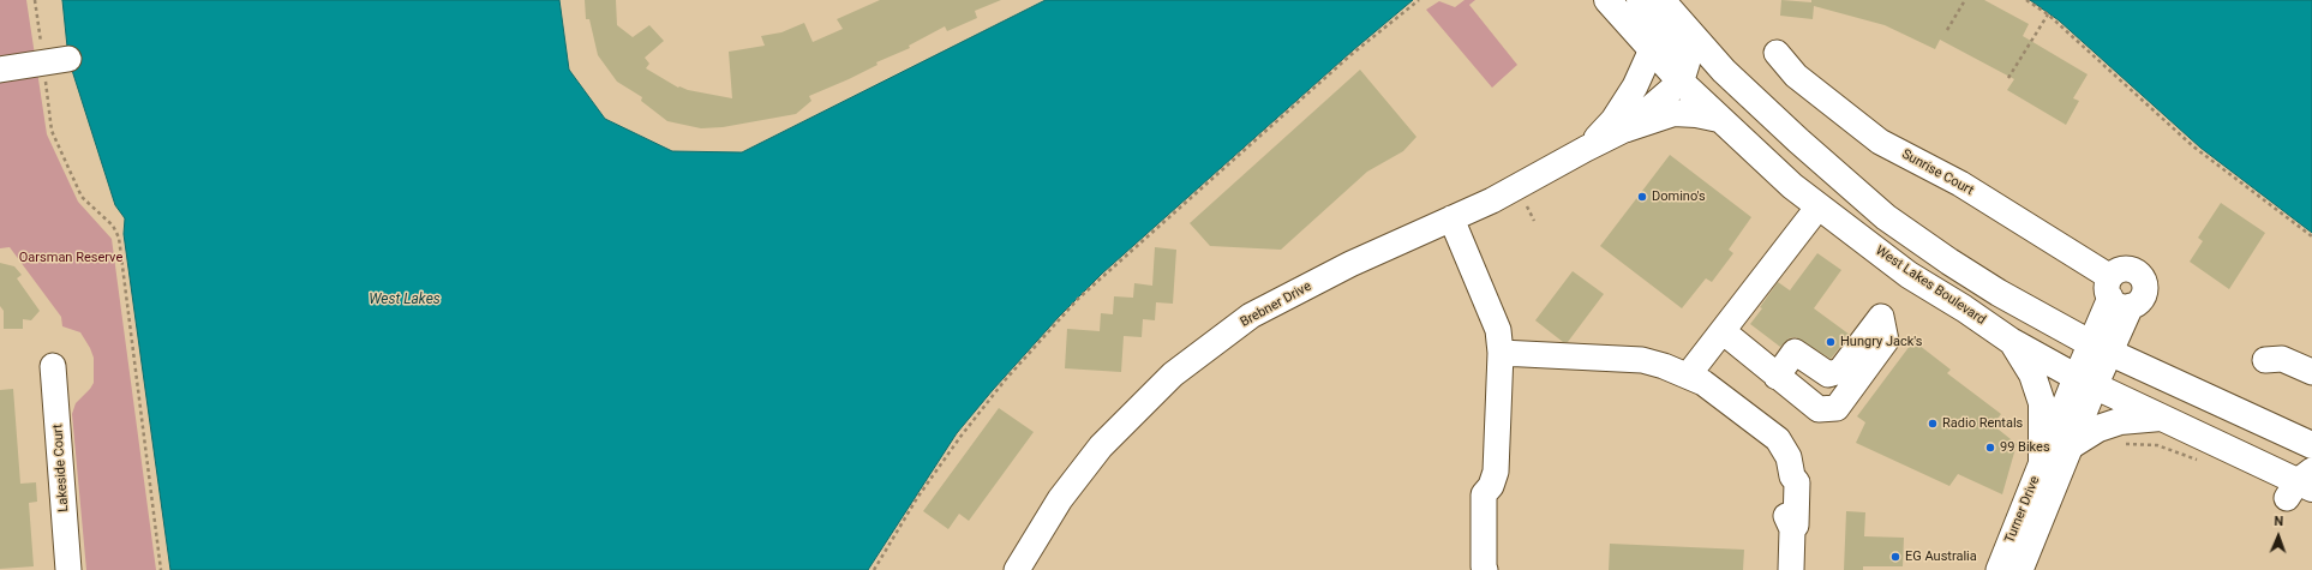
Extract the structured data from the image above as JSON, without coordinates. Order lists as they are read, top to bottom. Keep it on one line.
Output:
{"streets":{"main road":["West Lakes Boulevard"],"street":["Sunrise Court","Brebner Drive","Lakeside Court","Turner Drive"]},"crossings":[["Sunrise Court","Turner Drive"],["West Lakes Boulevard","Brebner Drive"],["West Lakes Boulevard","Turner Drive"]],"water":["West Lakes"],"parks":["Oarsman Reserve"],"places":["Domino's","Hungry Jack's","Radio Rentals","99 Bikes","EG Australia"],"north":"top"}
